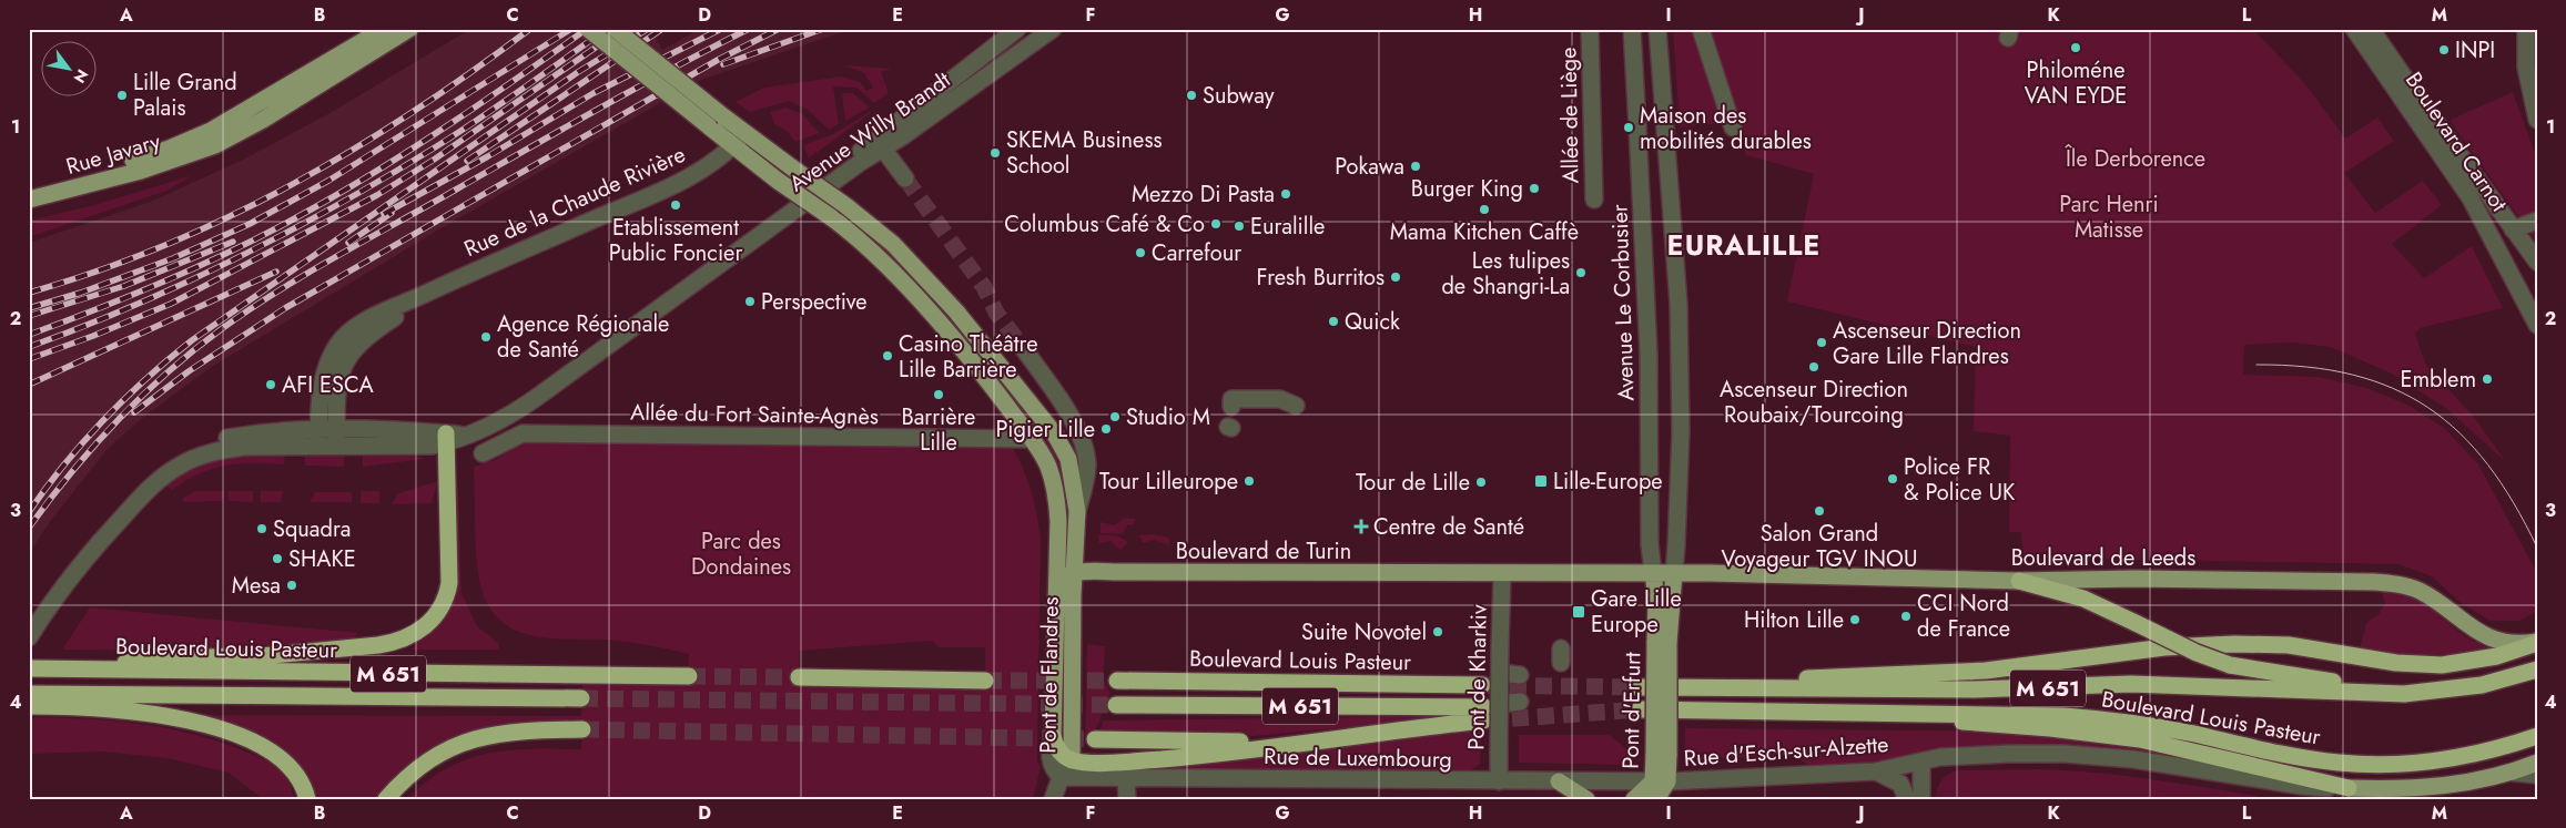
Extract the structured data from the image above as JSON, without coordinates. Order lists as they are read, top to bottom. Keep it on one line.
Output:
{"streets":{"highway":["Boulevard Louis Pasteur","M 651"],"main road":["Rue Javary","Boulevard de Turin","Boulevard de Leeds","Pont de Flandres","Pont d'Erfurt"],"street":["Allée de Liège","Avenue Willy Brandt","Boulevard Carnot","Rue de la Chaude Rivière","Avenue Le Corbusier","Allée du Fort Sainte-Agnès","Pont de Kharkiv","Rue d'Esch-sur-Alzette","Rue de Luxembourg"]},"crossings":[["Avenue Willy Brandt","Rue de la Chaude Rivière"],["Rue de la Chaude Rivière","Pont de Flandres"],["Avenue Le Corbusier","Boulevard de Turin"],["Avenue Le Corbusier","Boulevard de Leeds"],["Avenue Le Corbusier","Pont d'Erfurt"],["Allée du Fort Sainte-Agnès","Pont de Flandres"],["Boulevard de Turin","Boulevard de Leeds"],["Boulevard de Turin","Pont de Flandres"],["Boulevard de Turin","Pont de Kharkiv"],["Boulevard de Turin","Pont d'Erfurt"],["Boulevard de Leeds","Pont d'Erfurt"],["Boulevard Louis Pasteur","Pont de Kharkiv"],["Pont de Flandres","Rue de Luxembourg"],["Pont de Kharkiv","Rue de Luxembourg"],["Pont d'Erfurt","Rue d'Esch-sur-Alzette"],["Pont d'Erfurt","Rue de Luxembourg"],["Rue d'Esch-sur-Alzette","Rue de Luxembourg"]],"districts":["EURALILLE"],"parks":["Île Derborence","Parc Henri Matisse","Parc des Dondaines"],"places":{"other":["Philoméne VAN EYDE","INPI","Lille Grand Palais","Subway","Maison des mobilités durables","SKEMA Business School","Pokawa","Burger King","Mezzo Di Pasta","Etablissement Public Foncier","Mama Kitchen Caffè","Columbus Café & Co","Euralille","Carrefour","Les tulipes de Shangri-La","Fresh Burritos","Perspective","Quick","Agence Régionale de Santé","Ascenseur Direction Gare Lille Flandres","Casino Théâtre Lille Barrière","Ascenseur Direction Roubaix/Tourcoing","Emblem","AFI ESCA","Barrière Lille","Studio M","Pigier Lille","Police FR & Police UK","Tour Lilleurope","Tour de Lille","Salon Grand Voyageur TGV INOU","Squadra","SHAKE","Mesa","CCI Nord de France","Hilton Lille","Suite Novotel"],"transit":["Lille-Europe","Gare Lille Europe"],"health":["Centre de Santé"]},"north":"bottom right","grid":{"columns":["A","B","C","D","E","F","G","H","I","J","K","L","M"],"rows":["1","2","3","4"]}}
